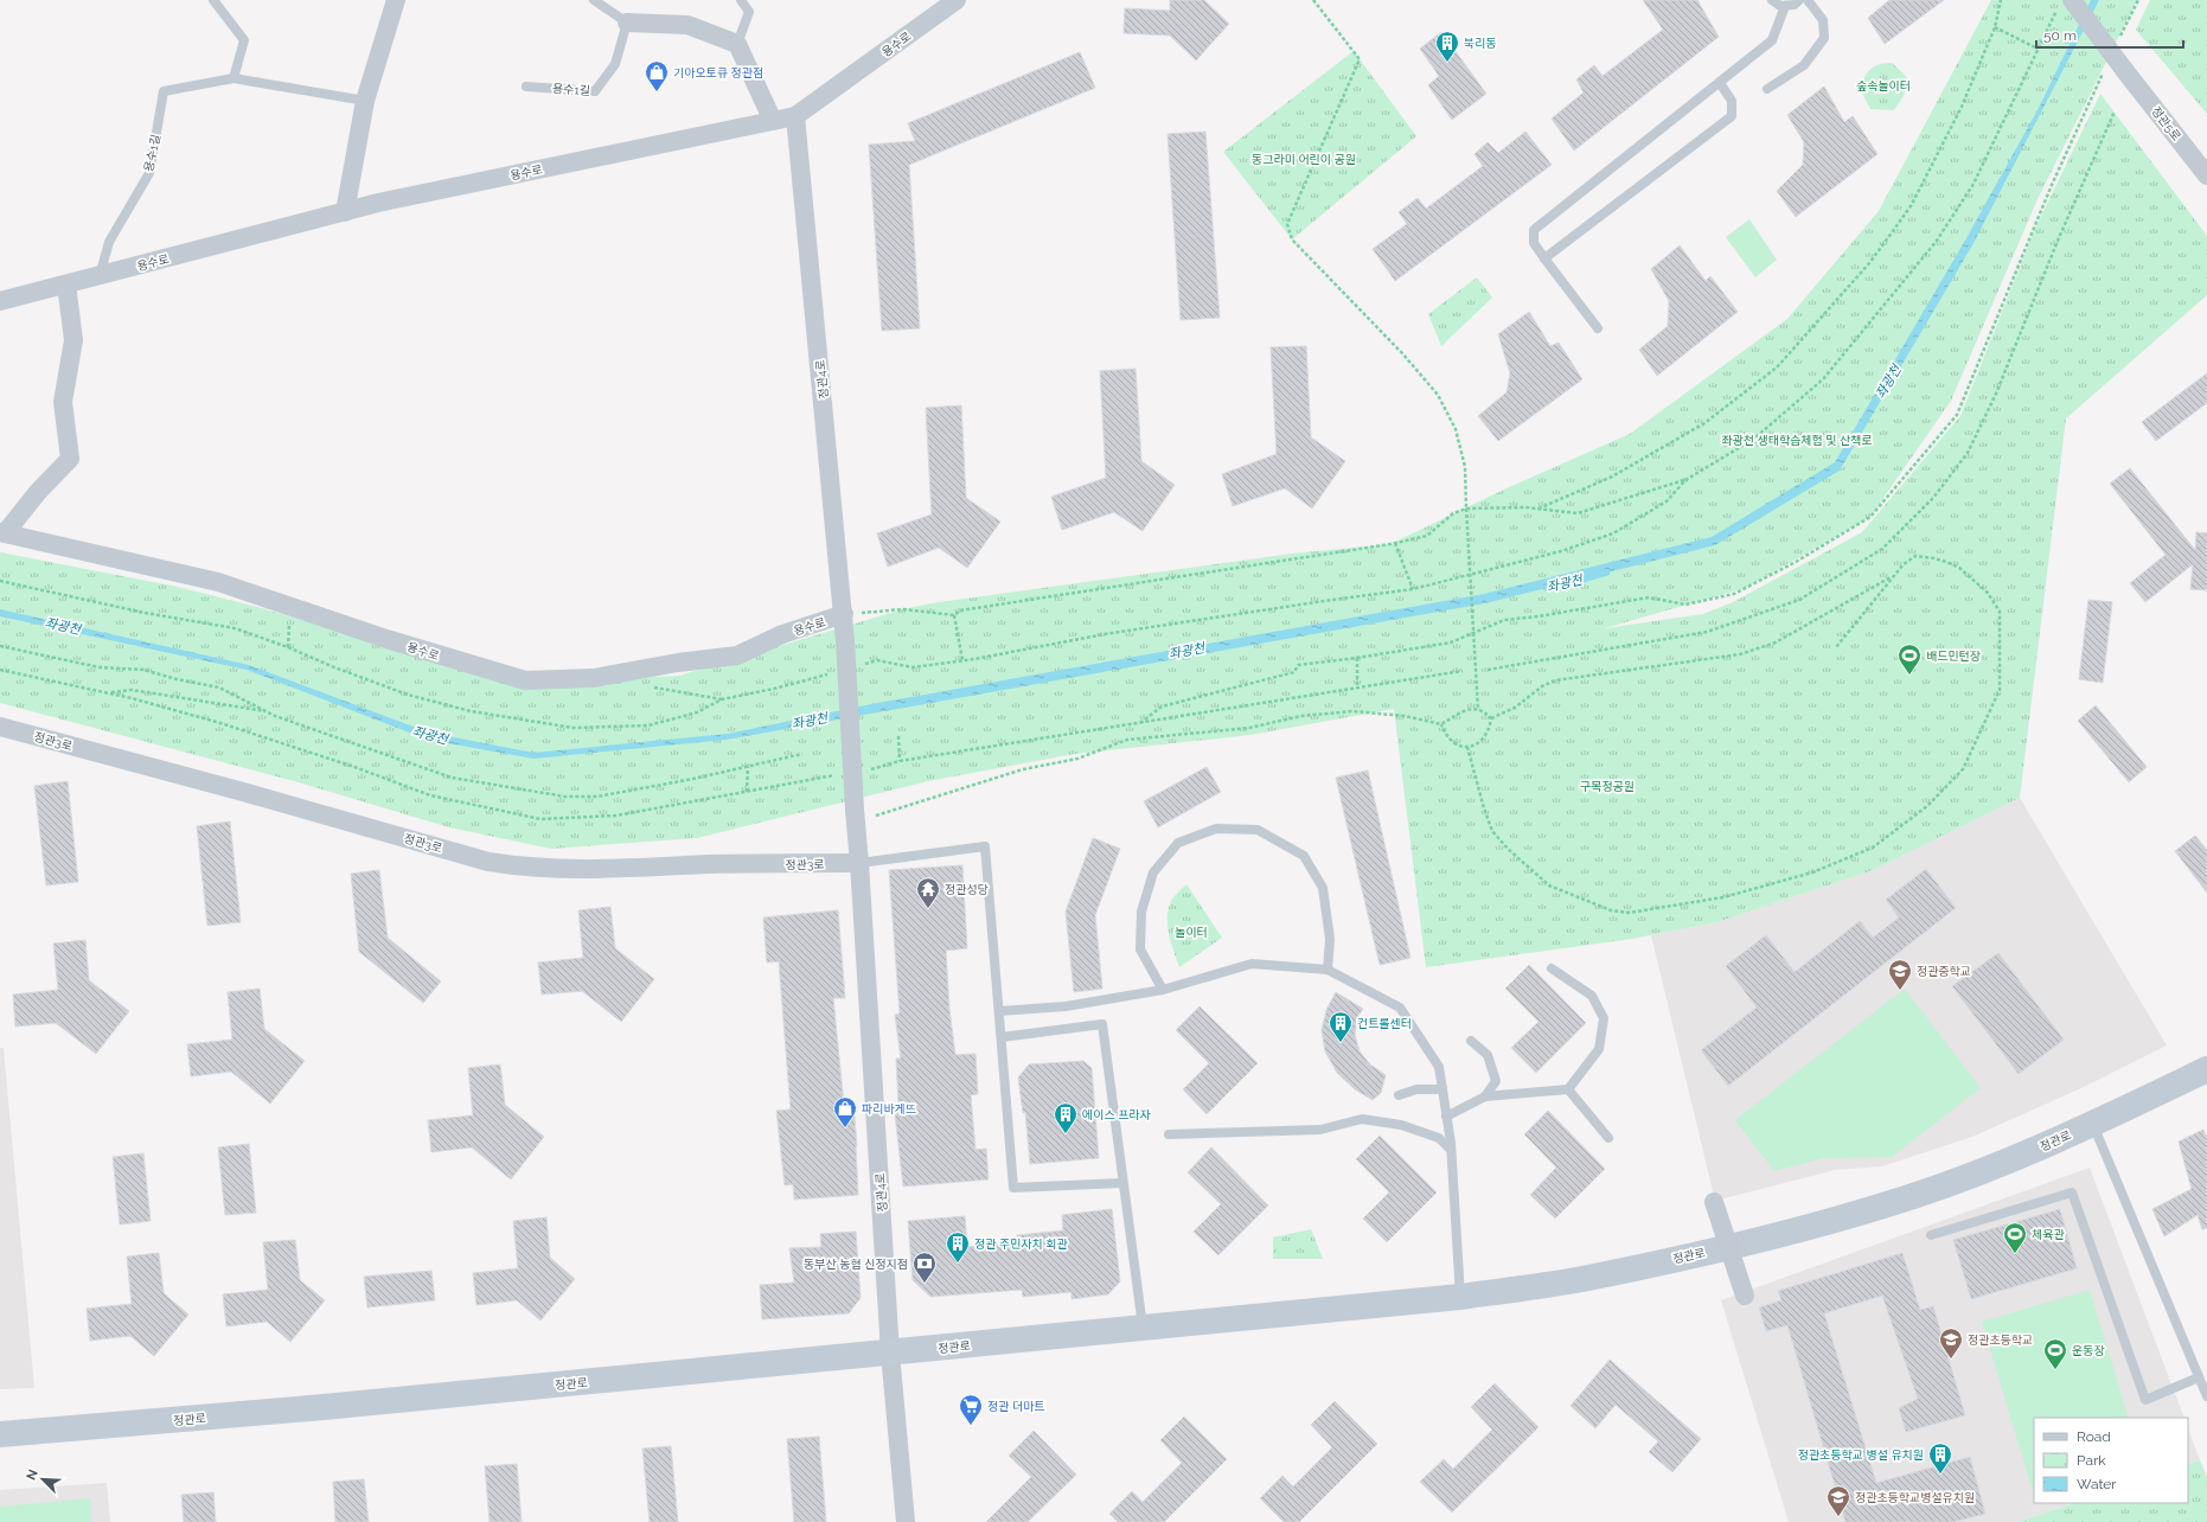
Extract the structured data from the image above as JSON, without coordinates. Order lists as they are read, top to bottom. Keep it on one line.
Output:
{"streets":{"street":["용수로","정관5로","정관4로","정관3로","정관로"],"lane":["용수1길"]},"crossings":[["용수로","용수1길"],["용수로","정관4로"],["정관4로","정관3로"],["정관4로","정관로"]],"water":["좌광천"],"parks":["숲속놀이터","동그라미 어린이 공원","좌광천 생태학습체험 및 산책로","구목정공원","놀이터"],"places":{"building":["북리동","컨트롤센터","에이스 프라자","정관 주민자치 회관","정관초등학교 병설 유치원"],"shop":["기아오토큐 정관점","파리바게뜨"],"sports":["배드민턴장","체육관","운동장"],"temple":["정관성당"],"school or university":["정관중학교","정관초등학교","정관초등학교병설유치원"],"bank":["동부산 농협 신정지점"],"supermarket":["정관 더마트"]},"legend":["Road","Park","Water"],"scale_bar":"50 m","north":"top left"}
